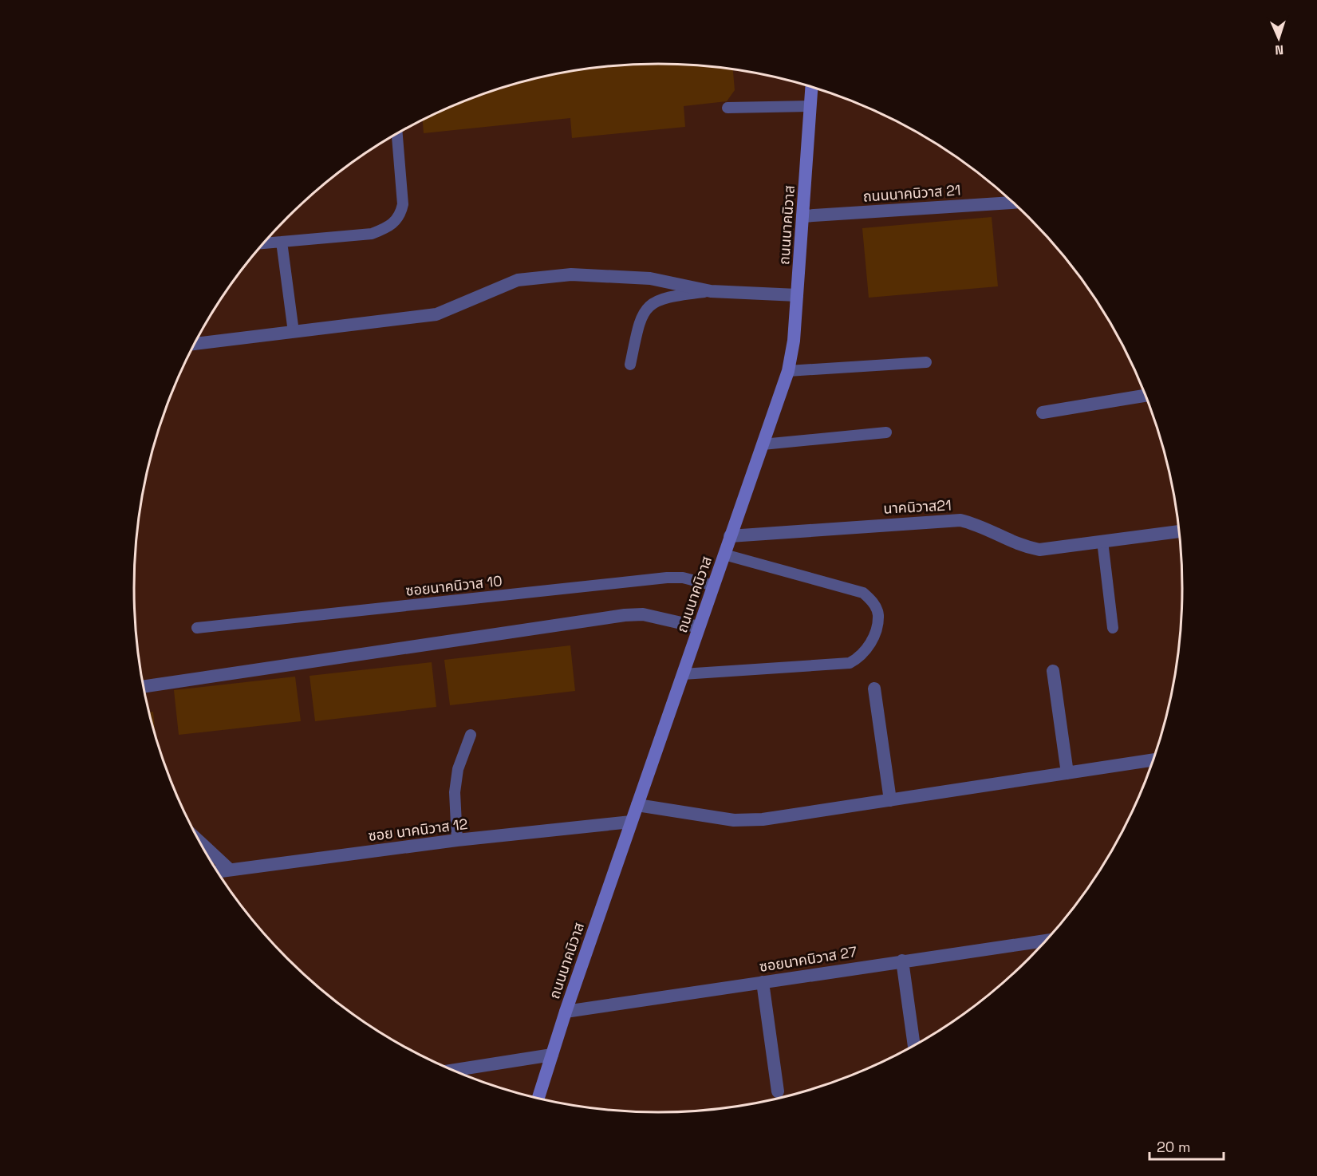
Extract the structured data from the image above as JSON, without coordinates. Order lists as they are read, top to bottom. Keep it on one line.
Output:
{"streets":{"main road":["ถนนนาคนิวาส"],"street":["ถนนนาคนิวาส 21","นาคนิวาส21","ซอย นาคนิวาส 12","ซอยนาคนิวาส 27"],"lane":["ซอยนาคนิวาส 10"]},"crossings":[["ถนนนาคนิวาส 21","ถนนนาคนิวาส"],["ถนนนาคนิวาส","นาคนิวาส21"],["ถนนนาคนิวาส","ซอยนาคนิวาส 10"],["ถนนนาคนิวาส","ซอย นาคนิวาส 12"],["ถนนนาคนิวาส","ซอยนาคนิวาส 27"]],"scale_bar":"20 m","north":"bottom"}
